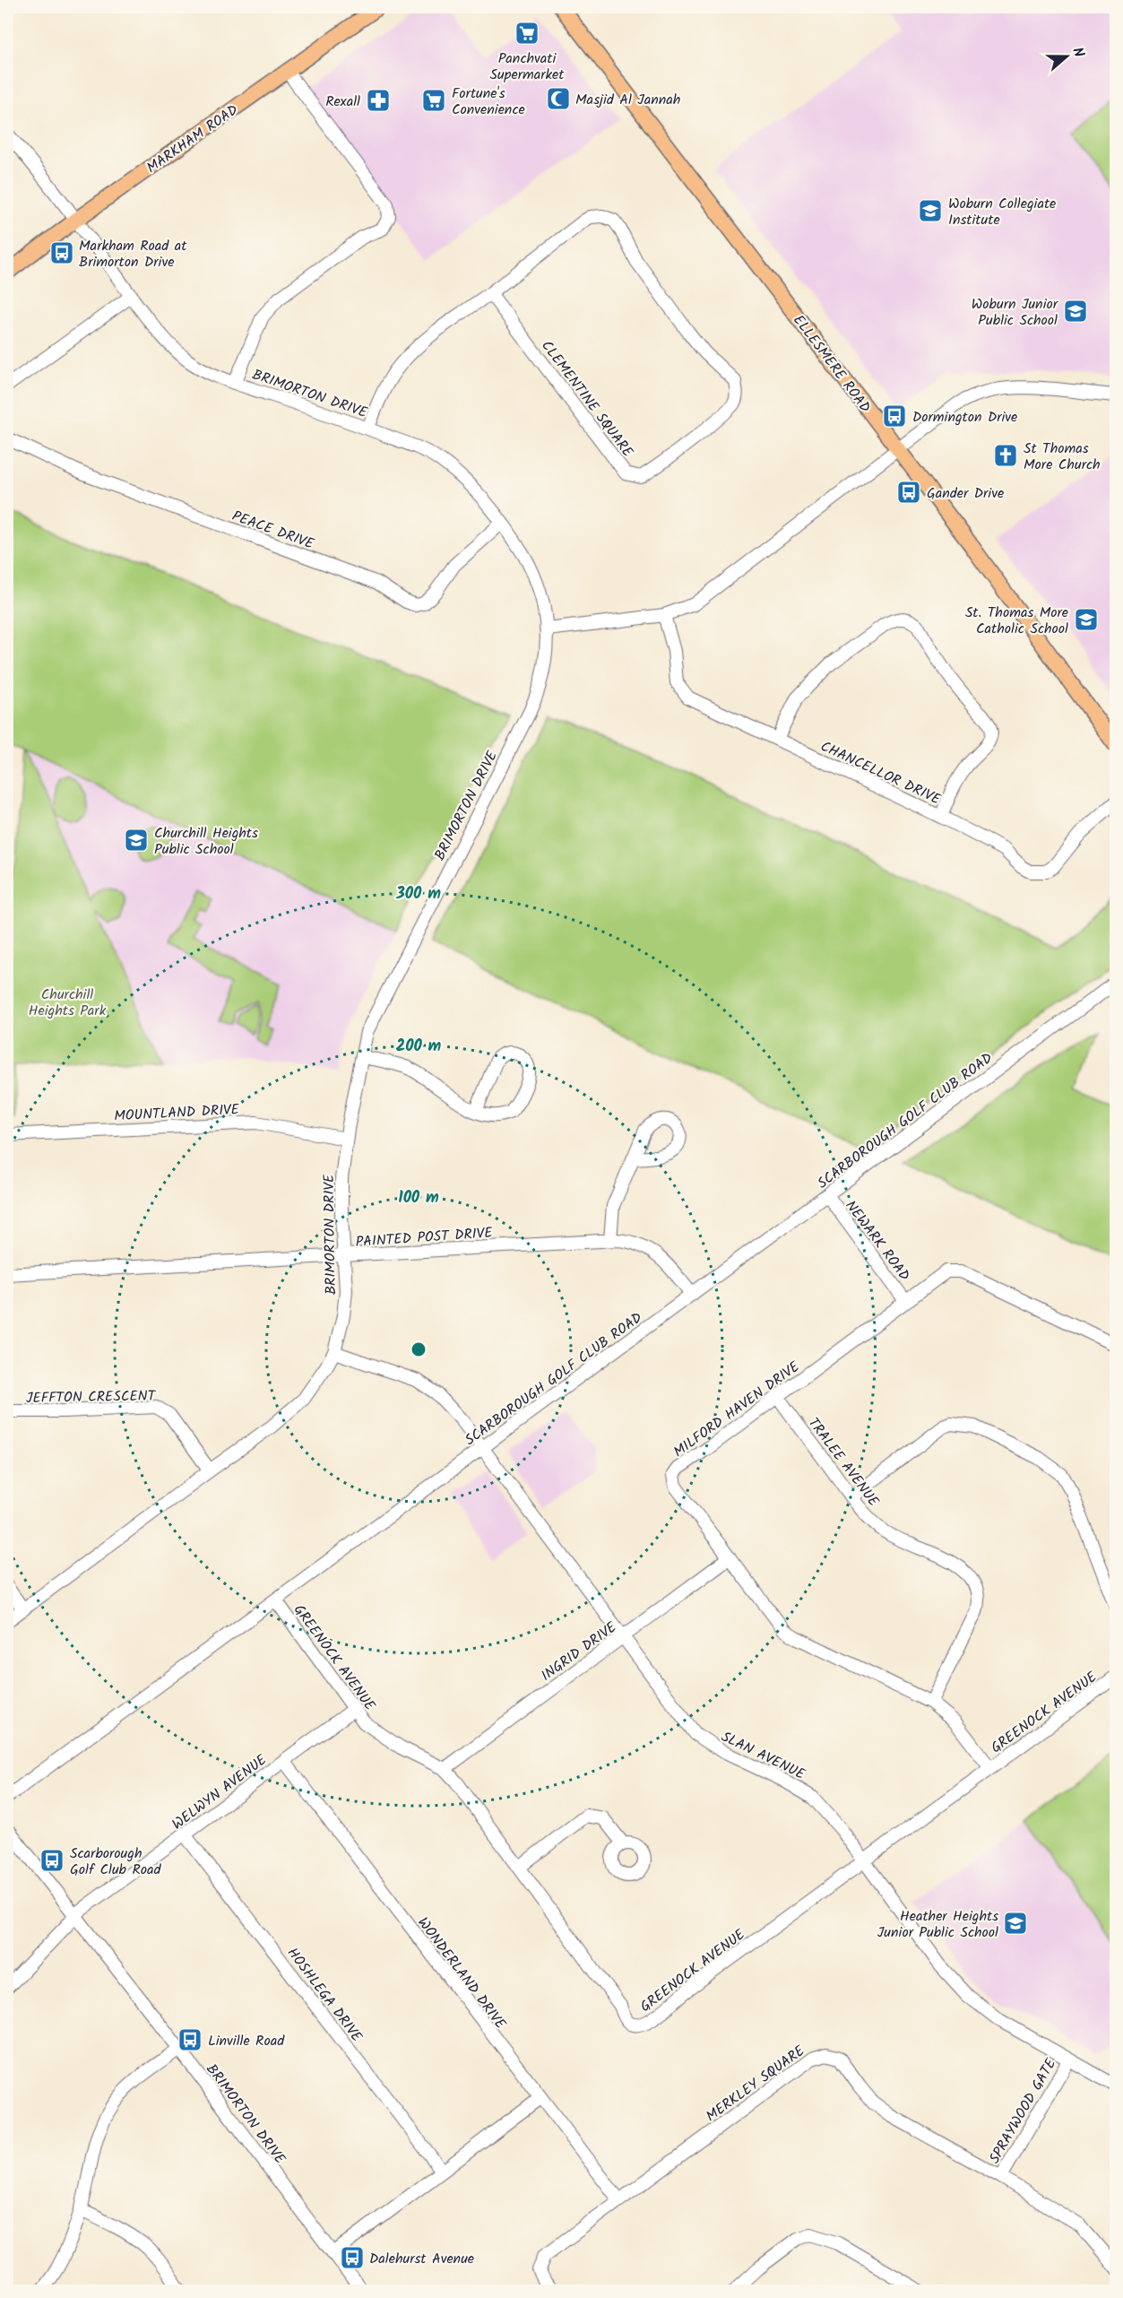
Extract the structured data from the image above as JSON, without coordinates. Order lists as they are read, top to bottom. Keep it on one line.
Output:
{"streets":{"main road":["MARKHAM ROAD","ELLESMERE ROAD"],"street":["BRIMORTON DRIVE","CLEMENTINE SQUARE","PEACE DRIVE","CHANCELLOR DRIVE","MOUNTLAND DRIVE","SCARBOROUGH GOLF CLUB ROAD","PAINTED POST DRIVE","NEWARK ROAD","JEFFTON CRESCENT","MILFORD HAVEN DRIVE","TRALEE AVENUE","INGRID DRIVE","GREENOCK AVENUE","SLAN AVENUE","WELWYN AVENUE","WONDERLAND DRIVE","HOSHLEGA DRIVE","MERKLEY SQUARE","SPRAYWOOD GATE"]},"crossings":[["MARKHAM ROAD","BRIMORTON DRIVE"],["BRIMORTON DRIVE","CLEMENTINE SQUARE"],["BRIMORTON DRIVE","PEACE DRIVE"],["BRIMORTON DRIVE","MOUNTLAND DRIVE"],["BRIMORTON DRIVE","PAINTED POST DRIVE"],["BRIMORTON DRIVE","JEFFTON CRESCENT"],["BRIMORTON DRIVE","SLAN AVENUE"],["BRIMORTON DRIVE","WELWYN AVENUE"],["SCARBOROUGH GOLF CLUB ROAD","PAINTED POST DRIVE"],["SCARBOROUGH GOLF CLUB ROAD","NEWARK ROAD"],["SCARBOROUGH GOLF CLUB ROAD","GREENOCK AVENUE"],["SCARBOROUGH GOLF CLUB ROAD","SLAN AVENUE"],["NEWARK ROAD","MILFORD HAVEN DRIVE"],["MILFORD HAVEN DRIVE","TRALEE AVENUE"],["MILFORD HAVEN DRIVE","INGRID DRIVE"],["MILFORD HAVEN DRIVE","GREENOCK AVENUE"],["INGRID DRIVE","GREENOCK AVENUE"],["INGRID DRIVE","SLAN AVENUE"],["GREENOCK AVENUE","SLAN AVENUE"],["GREENOCK AVENUE","WELWYN AVENUE"],["SLAN AVENUE","SPRAYWOOD GATE"],["WELWYN AVENUE","WONDERLAND DRIVE"],["WELWYN AVENUE","HOSHLEGA DRIVE"],["WONDERLAND DRIVE","MERKLEY SQUARE"],["MERKLEY SQUARE","SPRAYWOOD GATE"]],"parks":["Churchill Heights Park"],"places":{"supermarket":["Panchvati Supermarket","Fortune's Convenience"],"mosque":["Masjid Al Jannah"],"pharmacy":["Rexall"],"school or university":["Woburn Collegiate Institute","Woburn Junior Public School","St. Thomas More Catholic School","Churchill Heights Public School","Heather Heights Junior Public School"],"bus stop":["Markham Road at Brimorton Drive","Dormington Drive","Gander Drive","Scarborough Golf Club Road","Linville Road","Dalehurst Avenue"],"church":["St Thomas More Church"]},"north":"right","rings":["300 m","200 m","100 m"]}
